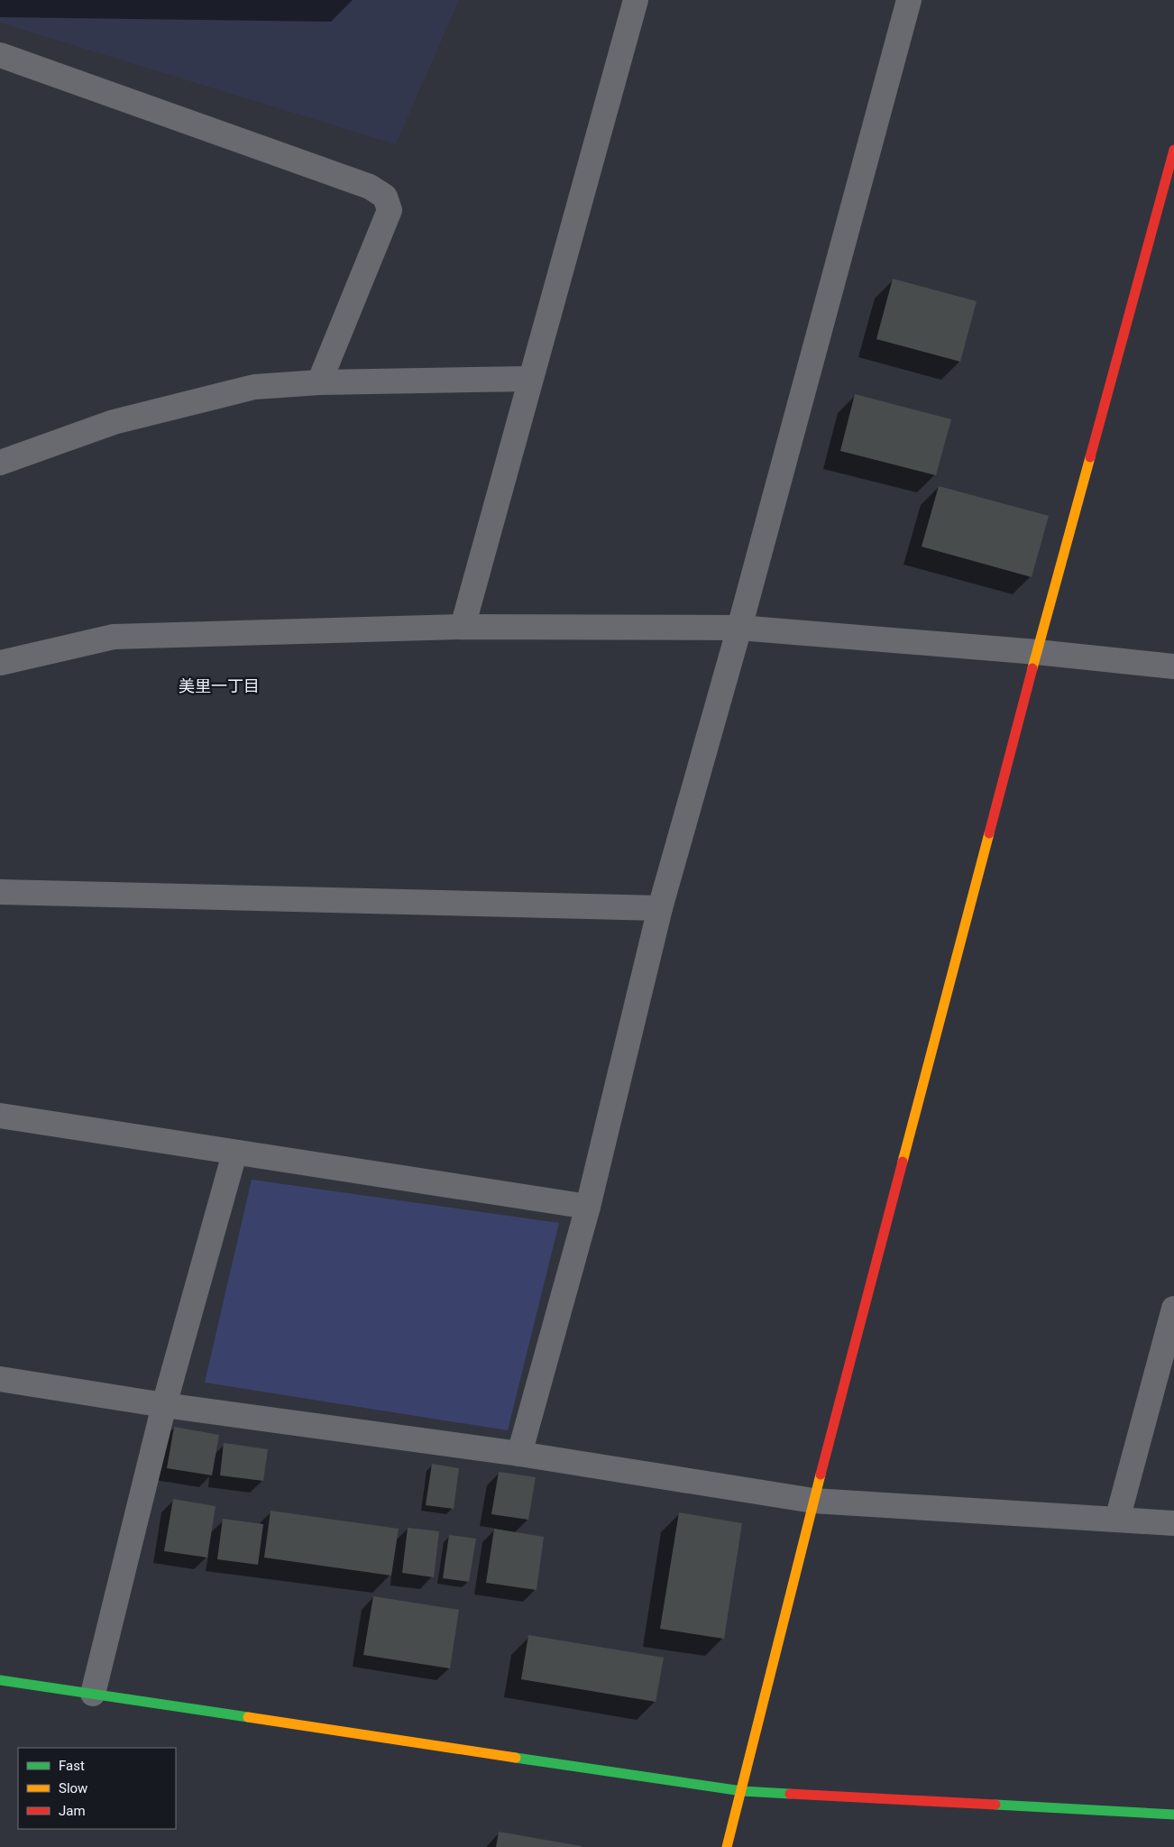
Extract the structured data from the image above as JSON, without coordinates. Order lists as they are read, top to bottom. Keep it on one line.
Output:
{"districts":["美里一丁目"],"legend":["Fast","Slow","Jam"]}
